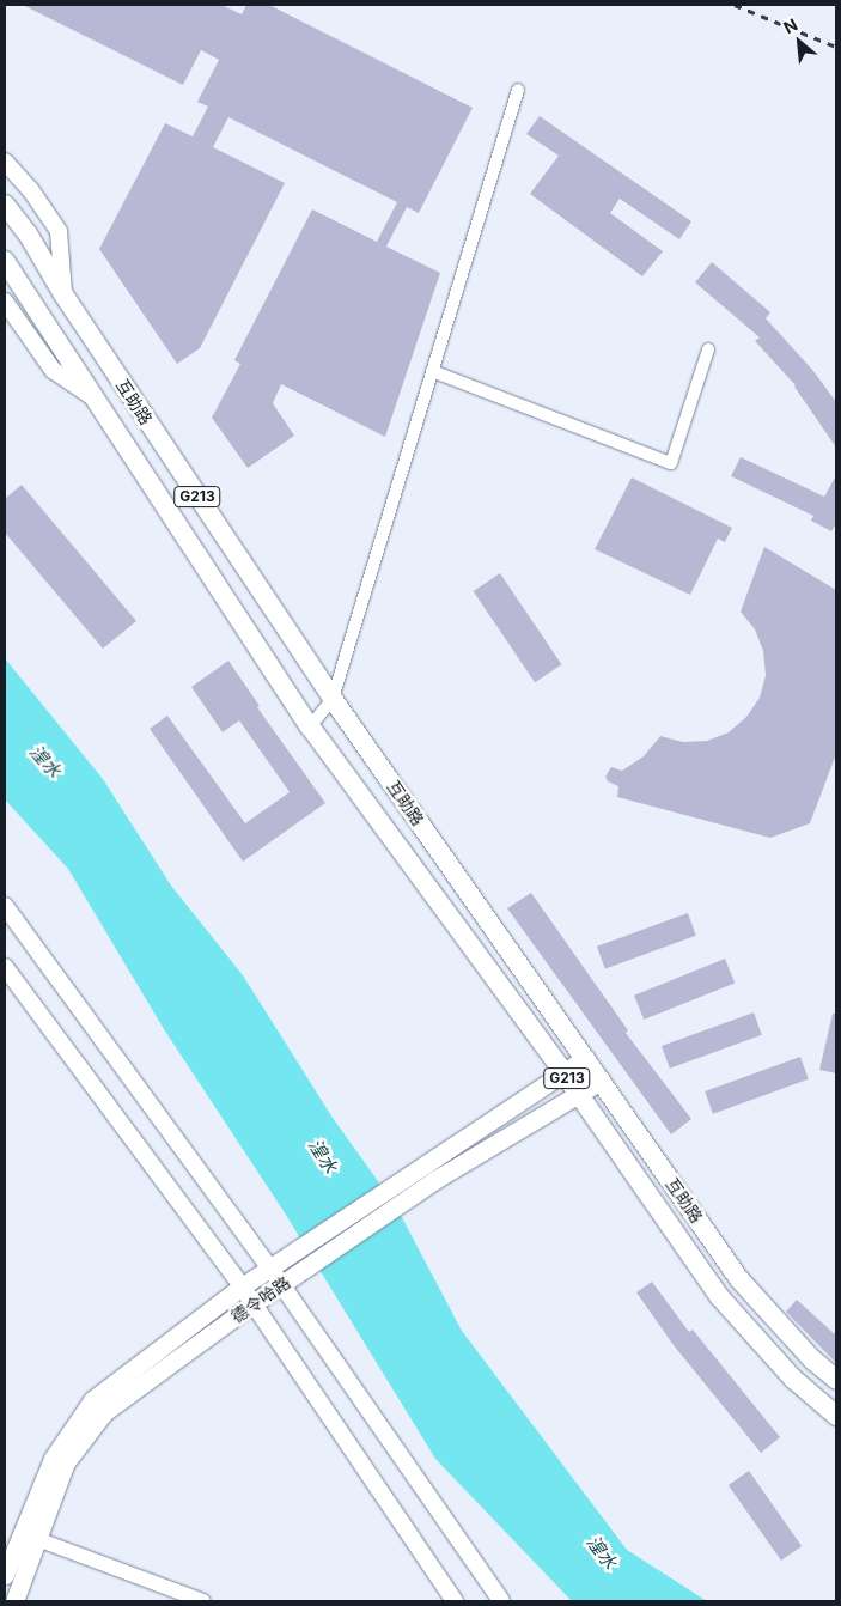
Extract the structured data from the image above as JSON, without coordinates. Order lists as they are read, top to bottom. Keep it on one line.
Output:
{"streets":{"highway":["互助路","G213"],"main road":["德令哈路"]},"crossings":[["互助路","德令哈路"]],"water":["湟水"],"north":"top left"}
